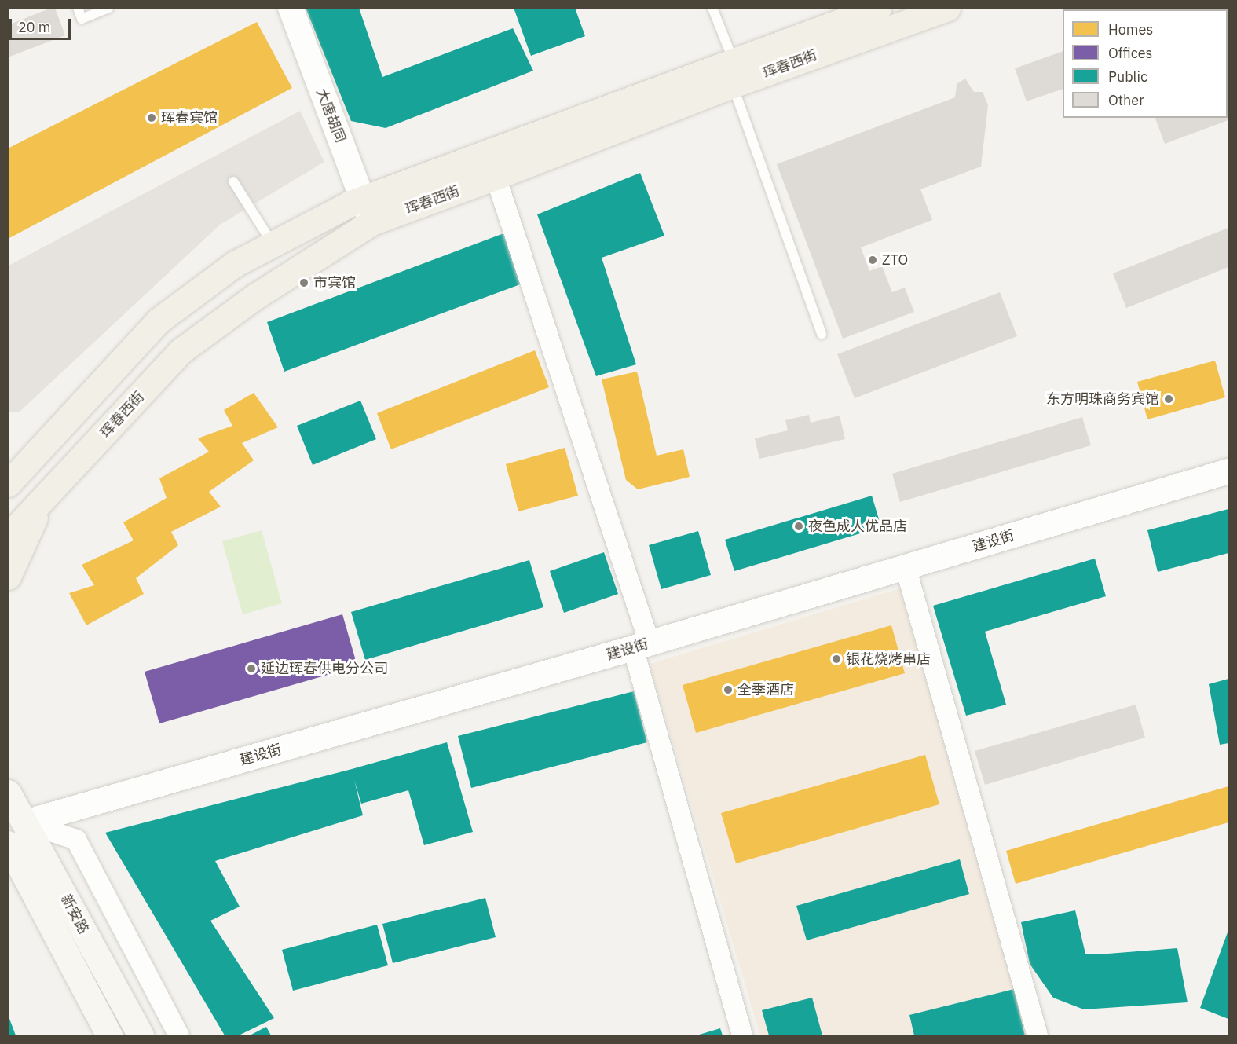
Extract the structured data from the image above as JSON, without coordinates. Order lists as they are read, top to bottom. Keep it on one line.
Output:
{"streets":{"main road":["珲春西街","新安路"],"street":["大唐胡同","建设街"]},"crossings":[["珲春西街","大唐胡同"],["建设街","新安路"]],"places":["珲春宾馆","ZTO","市宾馆","东方明珠商务宾馆","夜色成人优品店","银花烧烤串店","延边珲春供电分公司","全季酒店"],"legend":["Homes","Offices","Public","Other"],"scale_bar":"20 m"}
